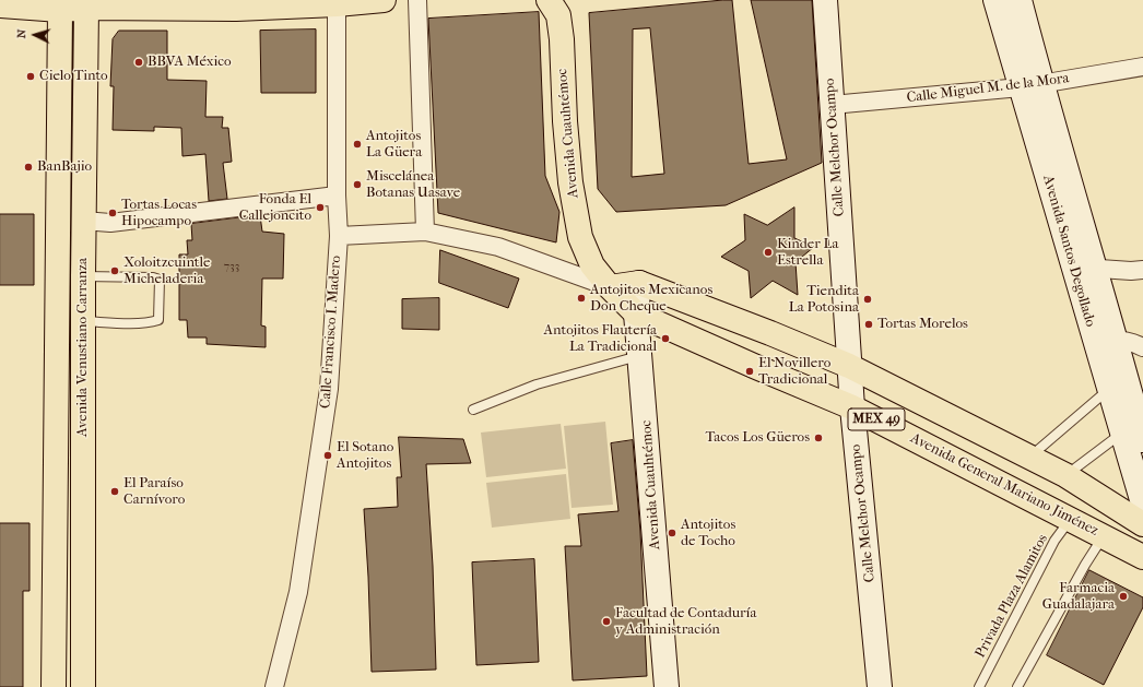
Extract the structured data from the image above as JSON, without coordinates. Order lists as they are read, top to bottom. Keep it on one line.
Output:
{"streets":{"main road":["Avenida Cuauhtémoc","Avenida Venustiano Carranza","MEX 49","Avenida General Mariano Jiménez"],"street":["Calle Miguel M. de la Mora","Calle Melchor Ocampo","Avenida Santos Degollado","Calle Francisco I. Madero"],"lane":["Privada Plaza Alamitos"]},"crossings":[["Calle Miguel M. de la Mora","Calle Melchor Ocampo"],["Calle Miguel M. de la Mora","Avenida Santos Degollado"],["Avenida Cuauhtémoc","Avenida General Mariano Jiménez"],["Calle Melchor Ocampo","Avenida General Mariano Jiménez"],["Calle Francisco I. Madero","Avenida General Mariano Jiménez"],["Avenida General Mariano Jiménez","Privada Plaza Alamitos"]],"places":["BBVA México","Cielo Tinto","Antojitos La Güera","BanBajio","Miscelánea Botanas Uasave","Fonda El Callejoncito","Tortas Locas Hipocampo","Kinder La Estrella","Xoloitzcuintle Micheladeria","Antojitos Mexicanos Don Cheque","Tiendita La Potosina","Tortas Morelos","Antojitos Flautería La Tradicional","El Novillero Tradicional","Tacos Los Güeros","El Sotano Antojitos","El Paraíso Carnívoro","Antojitos de Tocho","Farmacia Guadalajara","Facultad de Contaduría y Administración"],"house_numbers":["733"],"north":"left"}
